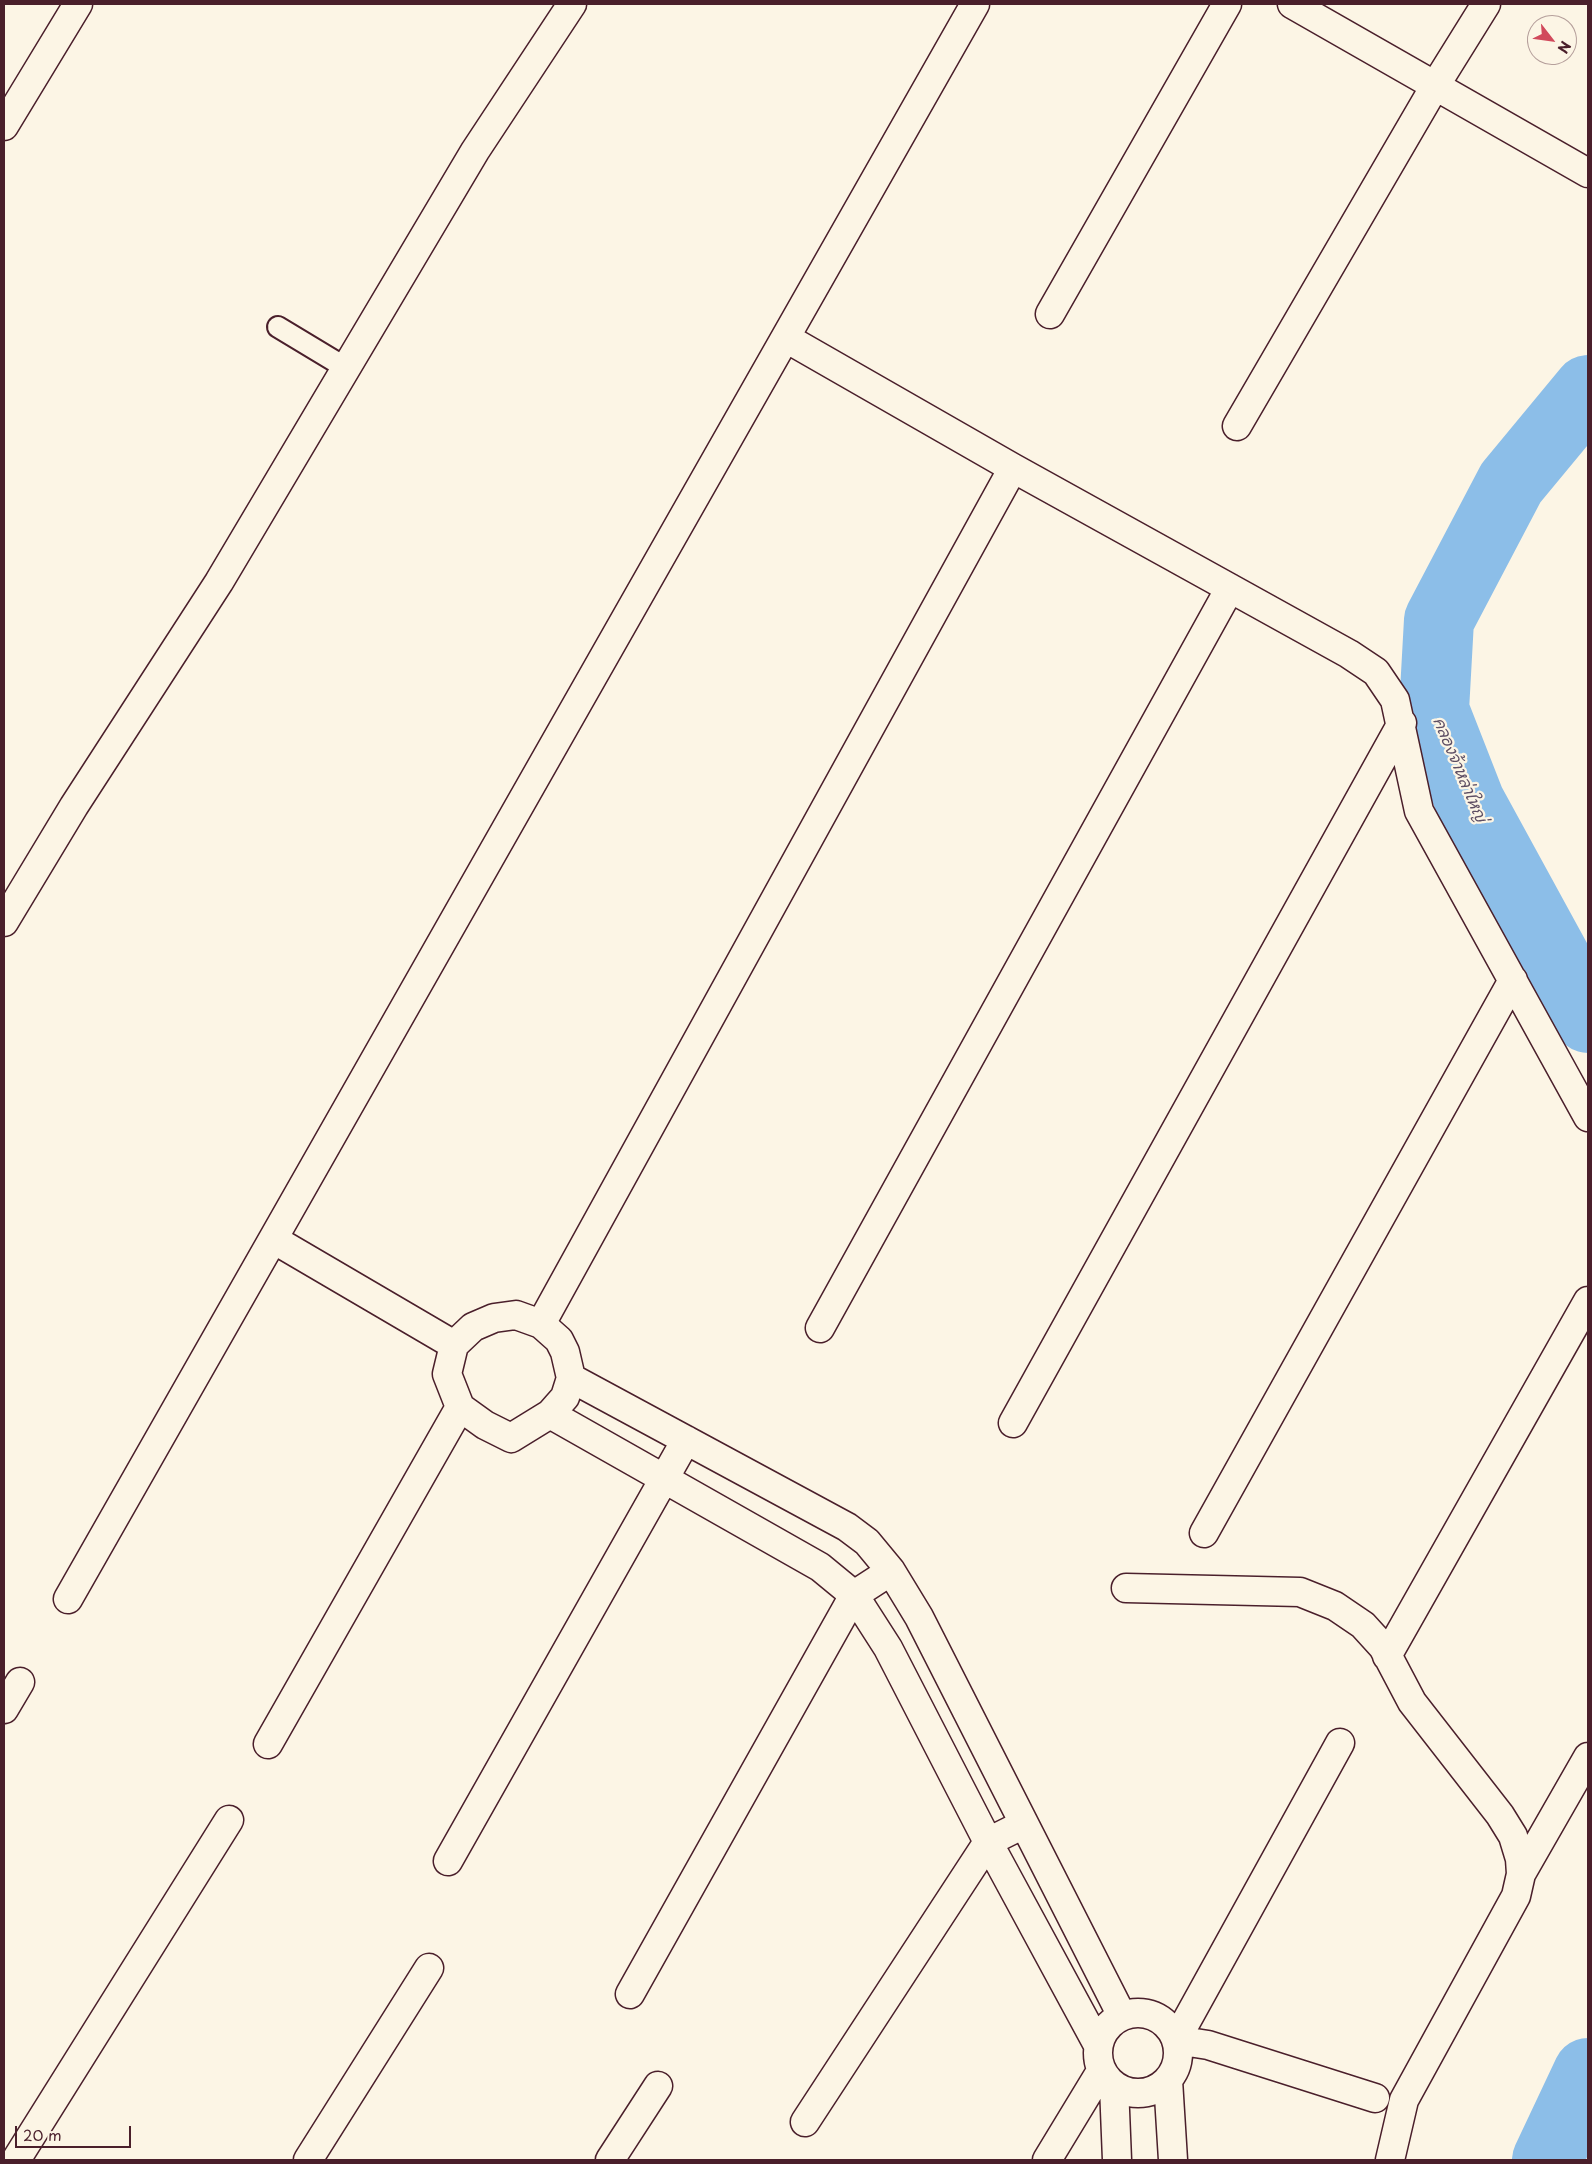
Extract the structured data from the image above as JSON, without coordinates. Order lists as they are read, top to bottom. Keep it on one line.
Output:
{"water":["คลองจ้าหล่าใหญ่"],"scale_bar":"20 m","north":"bottom right"}
